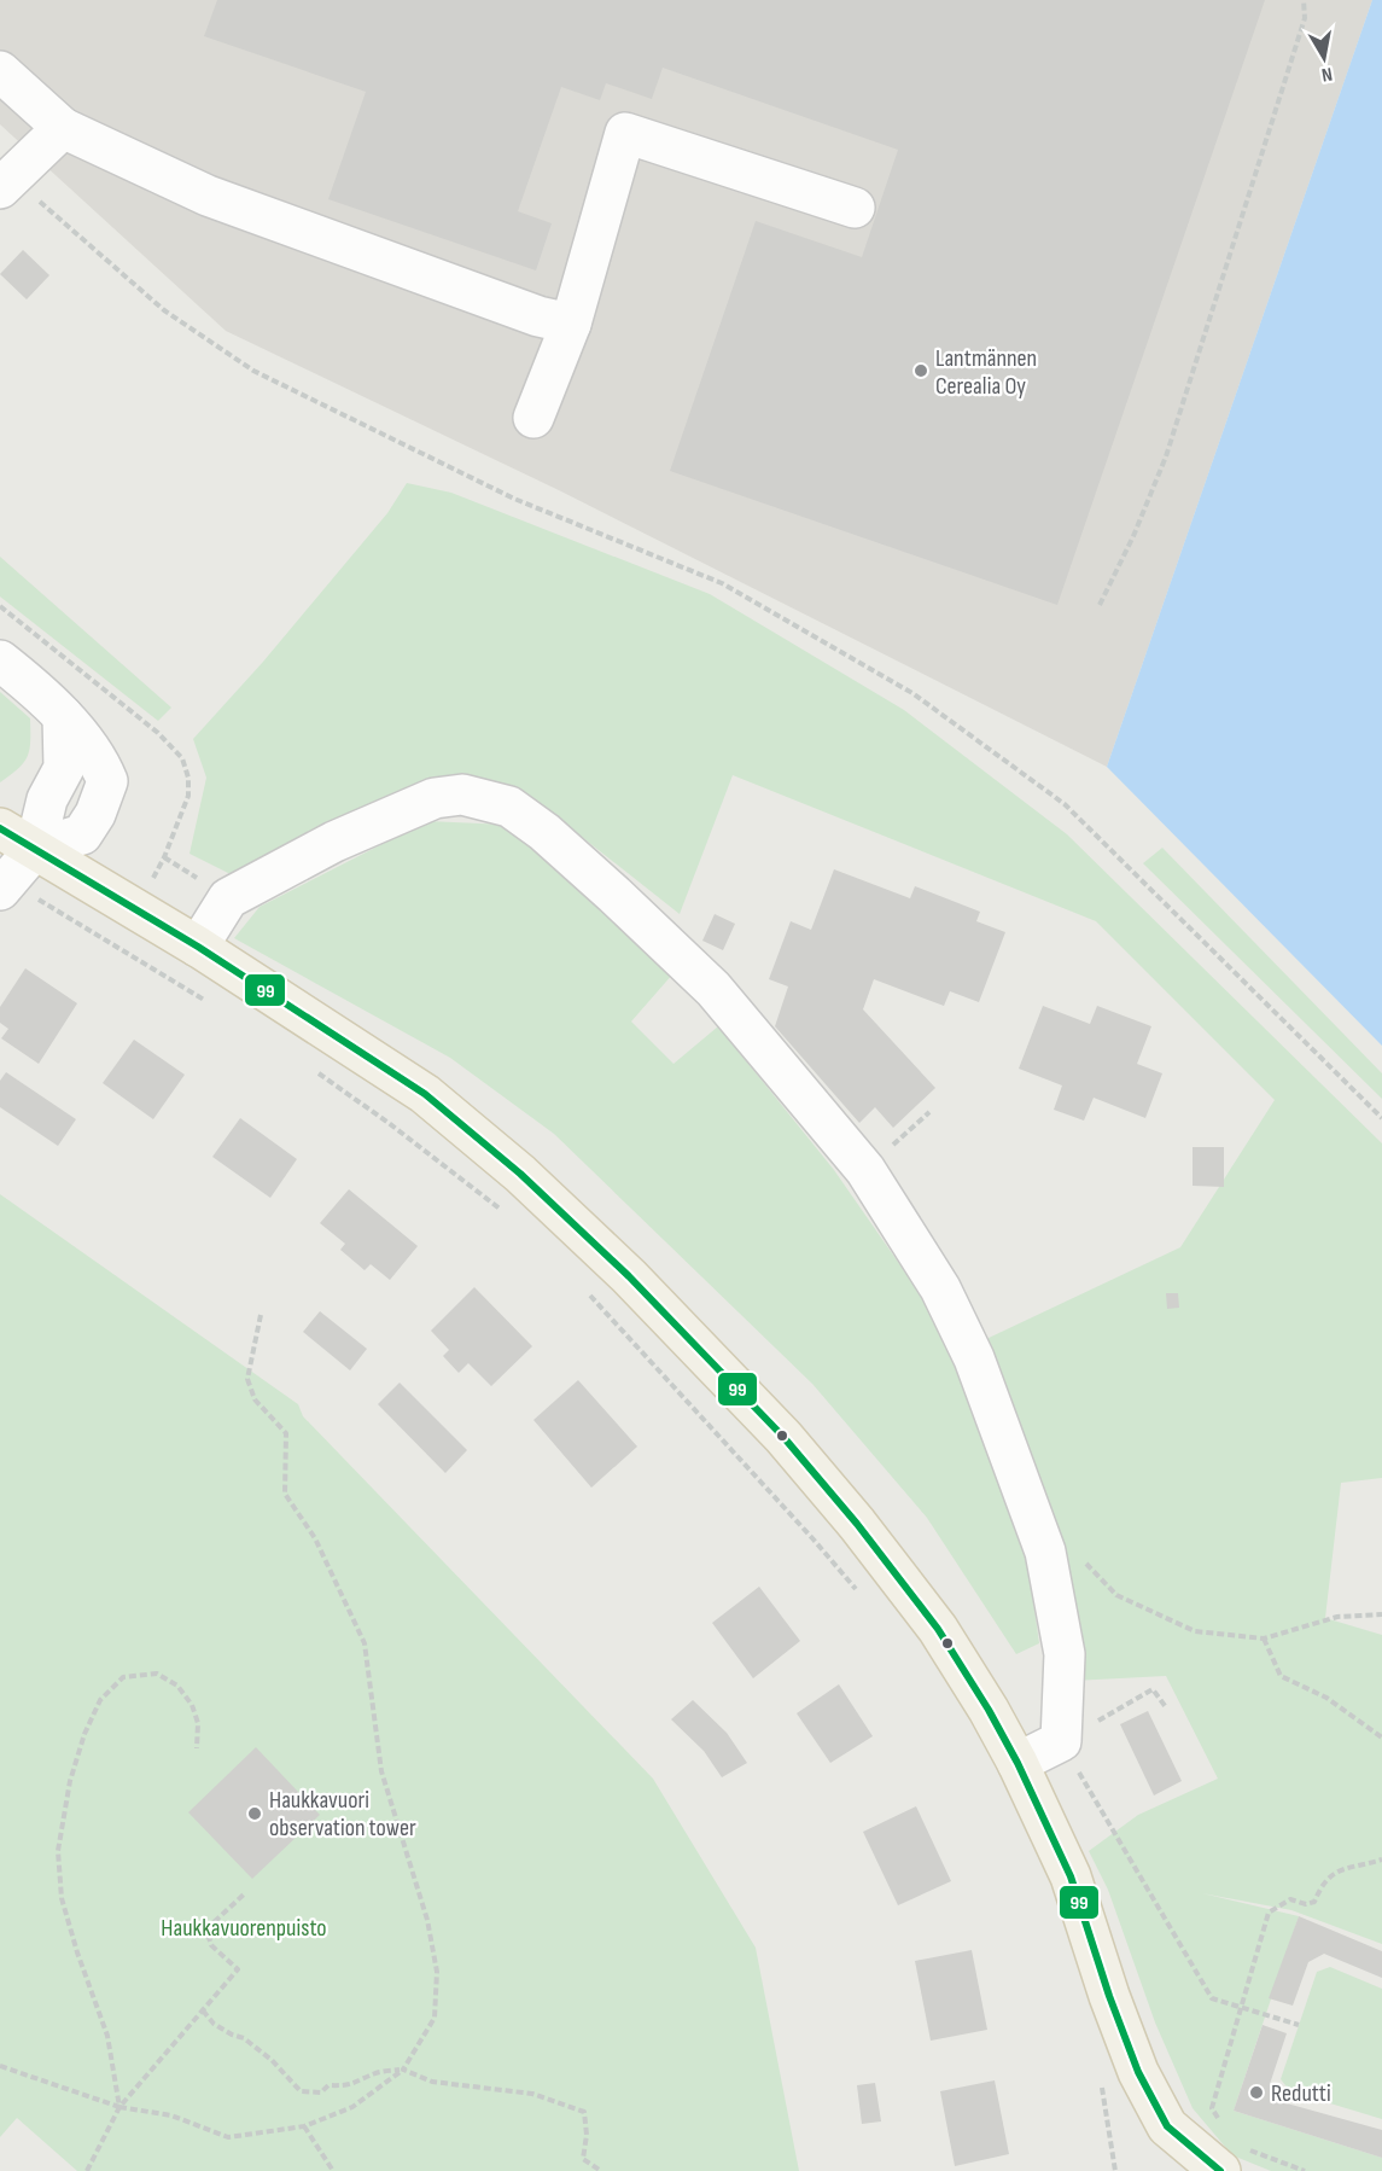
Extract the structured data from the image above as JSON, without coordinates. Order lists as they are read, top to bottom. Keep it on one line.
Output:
{"parks":["Haukkavuorenpuisto"],"places":["Lantmännen Cerealia Oy","Haukkavuori observation tower","Redutti"],"lines":["transit line 99"],"north":"bottom"}
